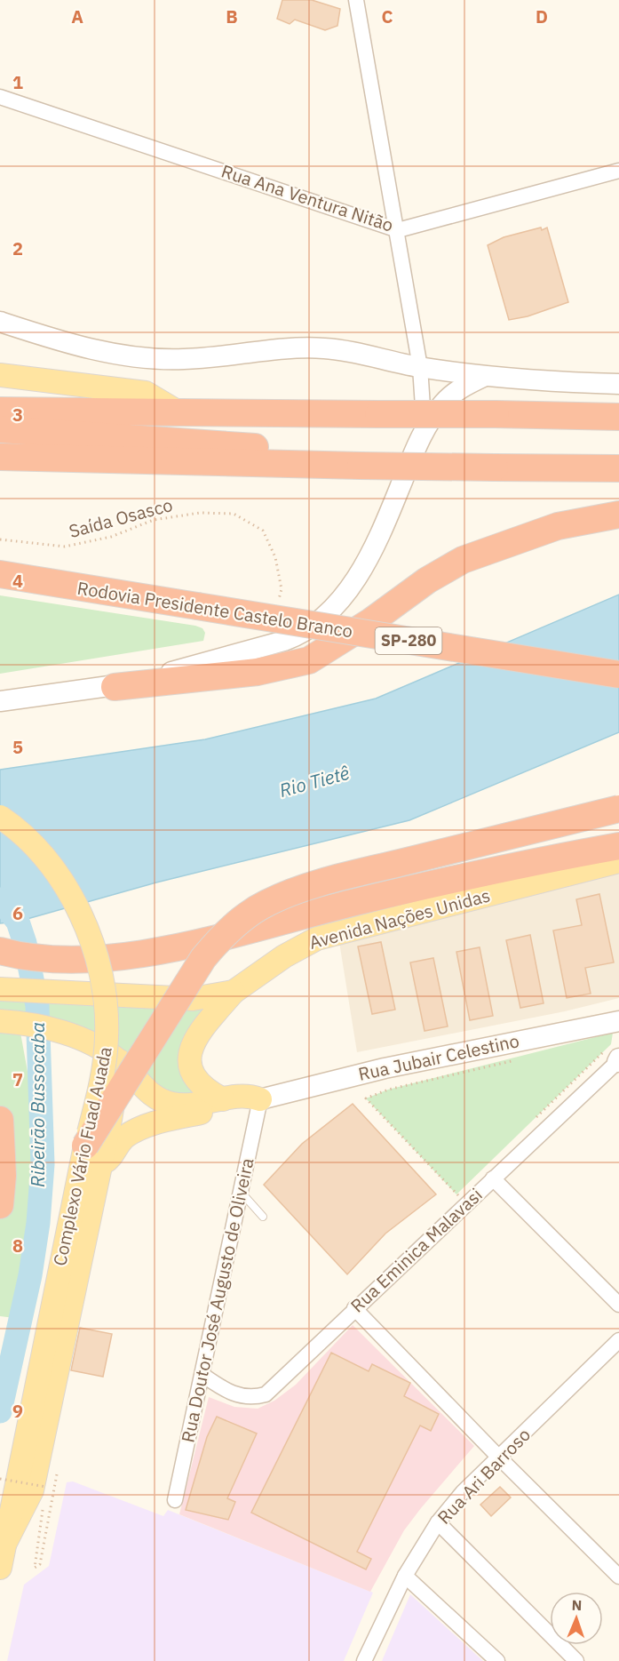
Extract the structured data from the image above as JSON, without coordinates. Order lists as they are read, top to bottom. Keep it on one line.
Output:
{"streets":{"highway":["Rodovia Presidente Castelo Branco","SP-280"],"main road":["Avenida Nações Unidas","Rua Jubair Celestino","Complexo Vário Fuad Auada"],"street":["Rua Ana Ventura Nitão","Rua Eminica Malavasi","Rua Doutor José Augusto de Oliveira","Rua Ari Barroso"],"path":["Saída Osasco"]},"crossings":[["Rua Jubair Celestino","Rua Doutor José Augusto de Oliveira"],["Rua Eminica Malavasi","Rua Doutor José Augusto de Oliveira"]],"water":["Rio Tietê","Ribeirão Bussocaba"],"north":"top","grid":{"columns":["A","B","C","D"],"rows":["1","2","3","4","5","6","7","8","9"]}}
